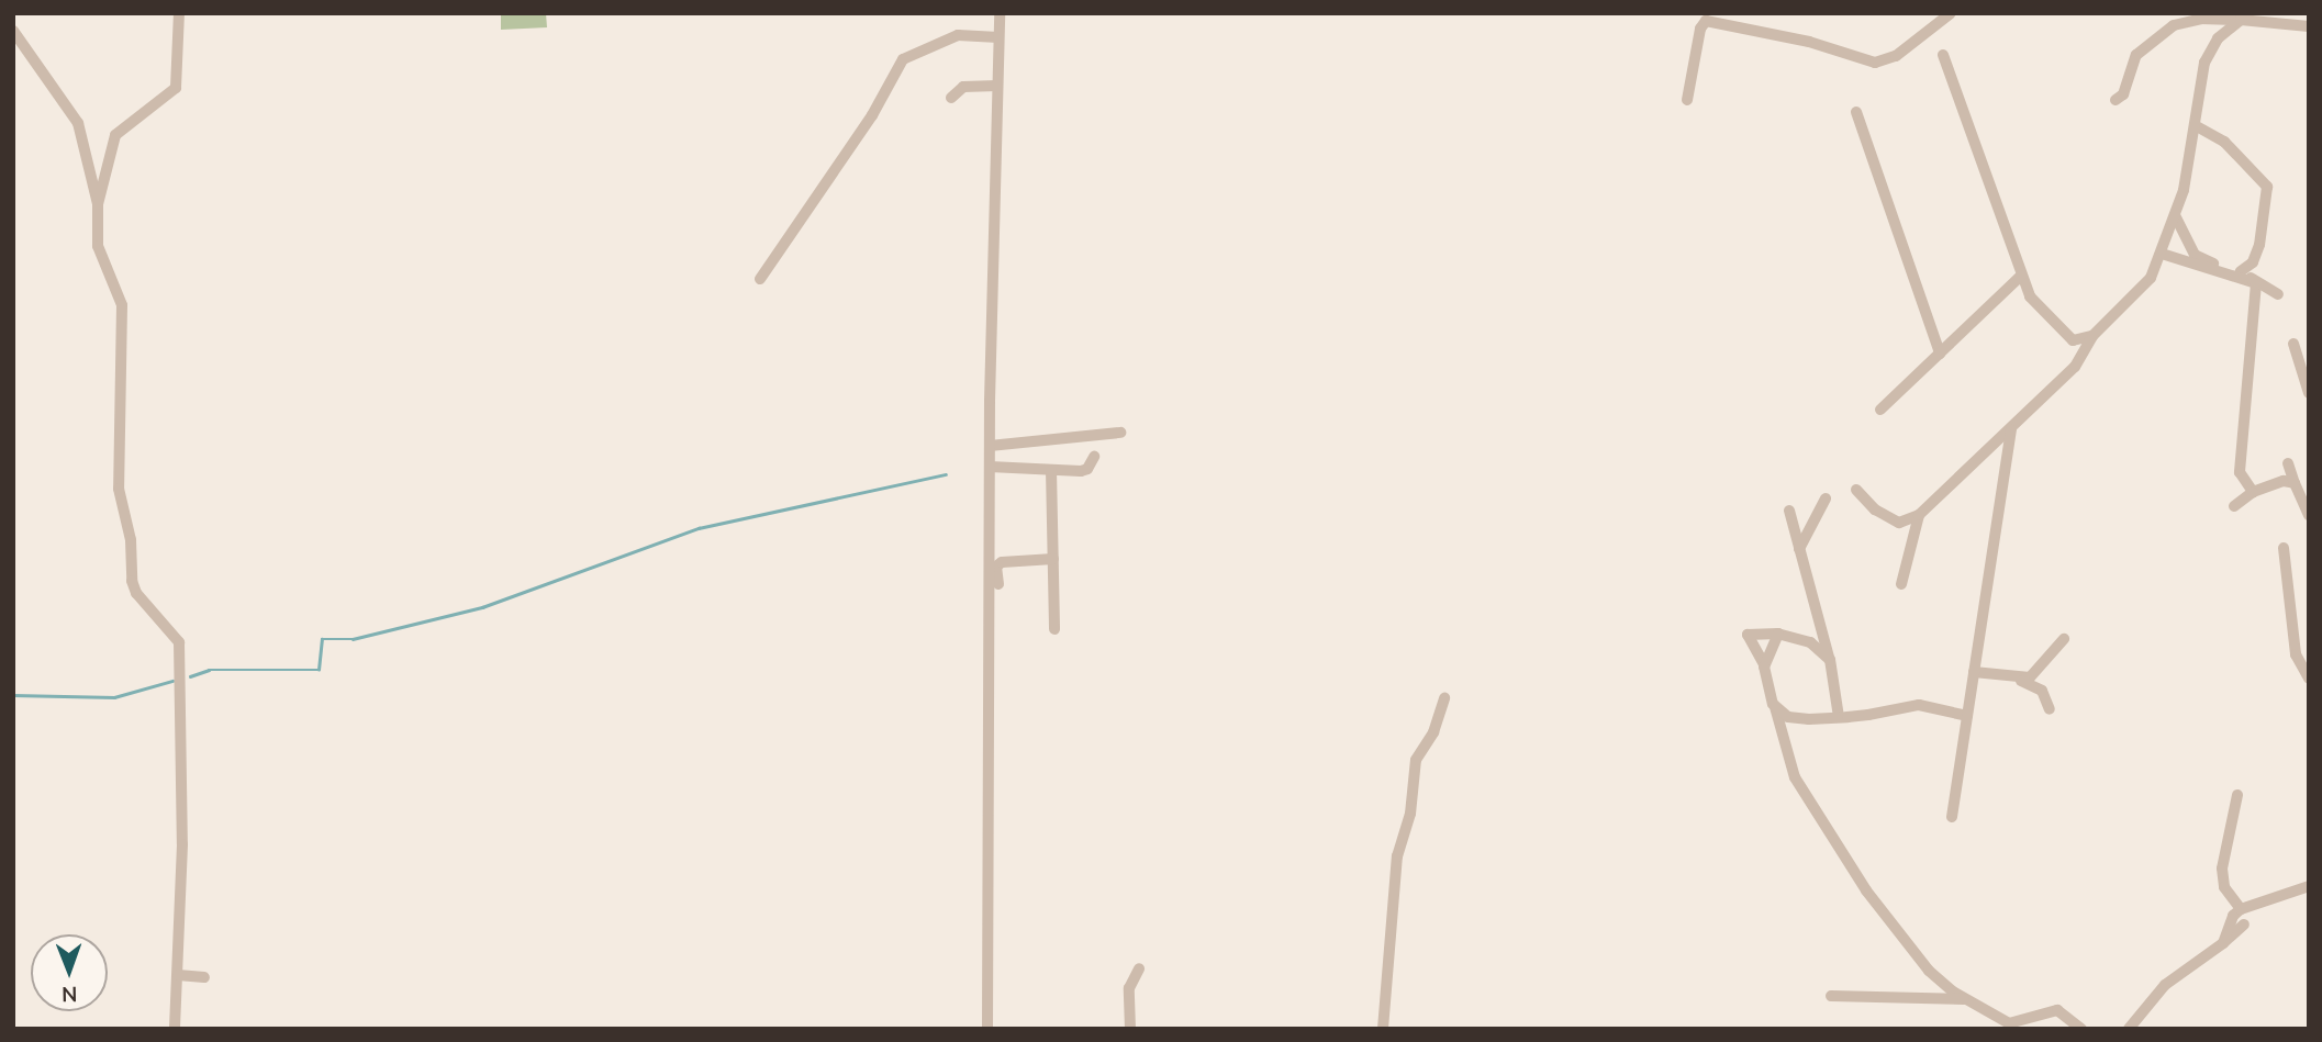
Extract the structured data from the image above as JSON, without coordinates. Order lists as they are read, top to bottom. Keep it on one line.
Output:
{"north":"bottom"}
